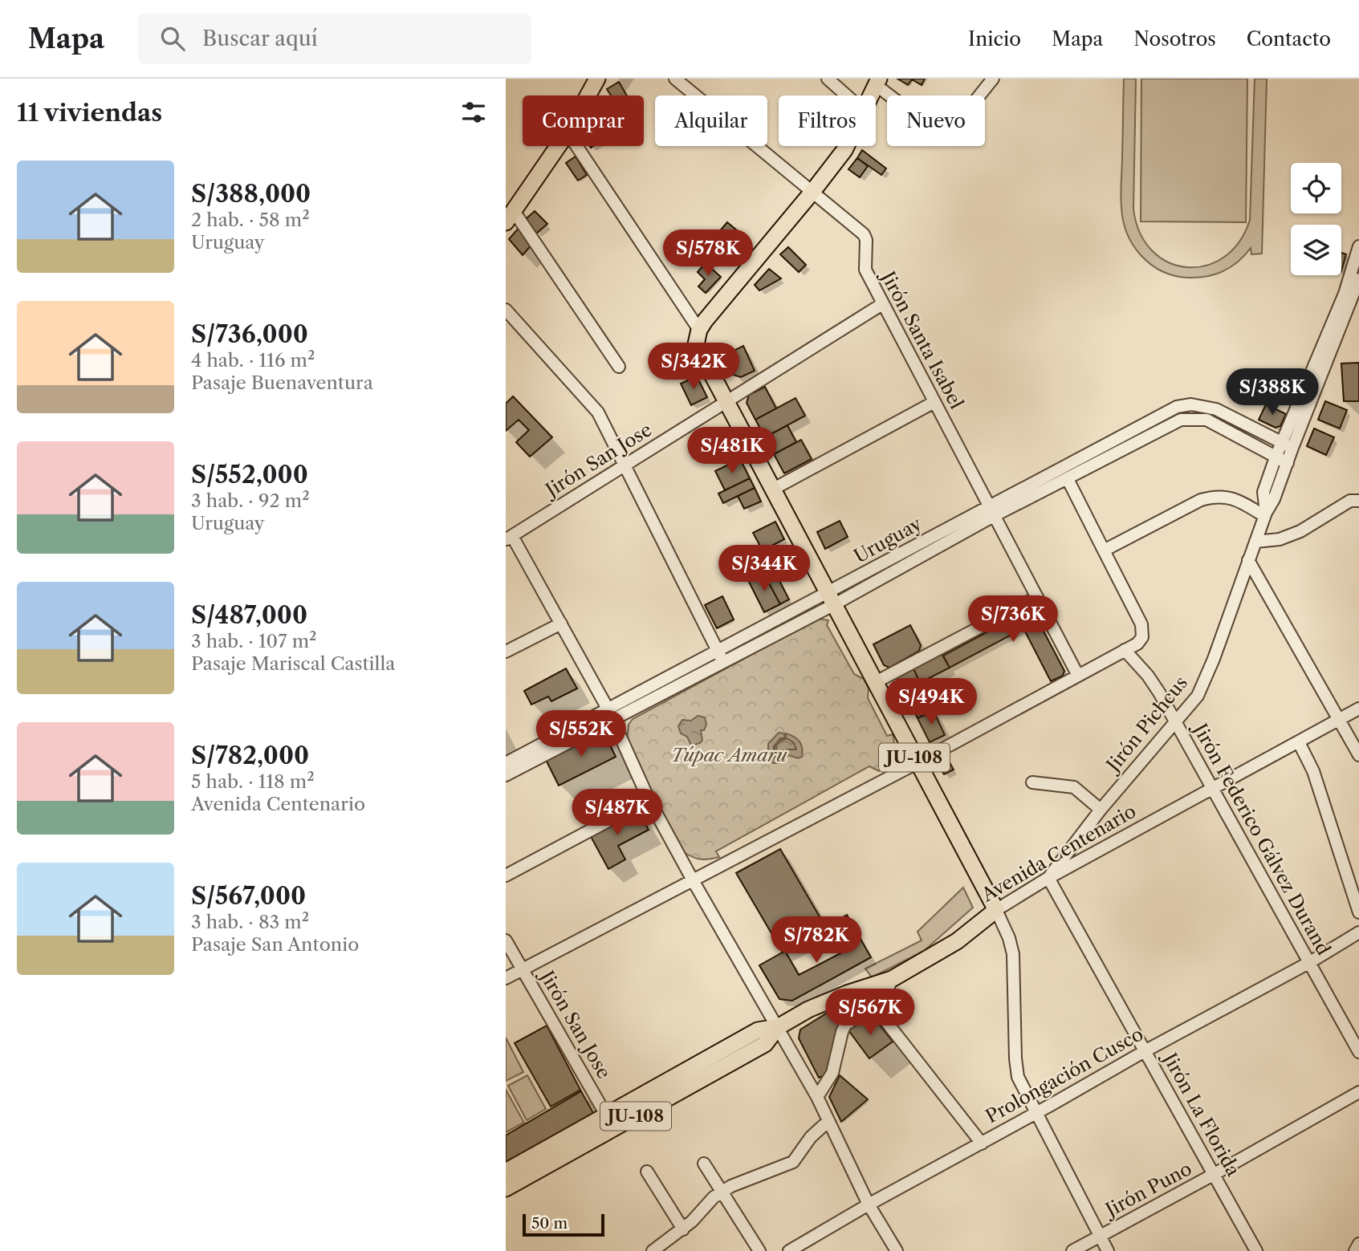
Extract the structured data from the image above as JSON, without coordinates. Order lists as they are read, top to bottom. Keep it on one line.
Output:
{"streets":{"main road":["JU-108","Avenida Centenario"],"street":["Jirón Santa Isabel","Jirón San Jose","Uruguay","Jirón Pichcus","Jirón Federico Gálvez Durand","Prolongación Cusco","Jirón La Florida","Jirón Puno"]},"crossings":[["Jirón Santa Isabel","Jirón San Jose"],["Jirón Santa Isabel","Uruguay"],["Jirón San Jose","JU-108"],["Jirón San Jose","Avenida Centenario"],["Uruguay","Jirón Pichcus"],["Uruguay","JU-108"],["Jirón Pichcus","Jirón Federico Gálvez Durand"],["Jirón Pichcus","Avenida Centenario"],["Jirón Pichcus","Jirón La Florida"],["JU-108","Avenida Centenario"],["Jirón Federico Gálvez Durand","Avenida Centenario"],["Jirón Federico Gálvez Durand","Prolongación Cusco"],["Avenida Centenario","Jirón La Florida"],["Prolongación Cusco","Jirón La Florida"],["Jirón La Florida","Jirón Puno"]],"parks":["Túpac Amaru"],"scale_bar":"50 m","page":{"header":"Mapa","search":"Buscar aquí","nav":["Inicio","Mapa","Nosotros","Contacto"],"heading":"11 viviendas","chip":["Comprar","Alquilar","Filtros","Nuevo"],"list":[{"name":"S/388,000","note":"2 hab. · 58 m² · Uruguay"},{"name":"S/736,000","note":"4 hab. · 116 m² · Pasaje Buenaventura"},{"name":"S/552,000","note":"3 hab. · 92 m² · Uruguay"},{"name":"S/487,000","note":"3 hab. · 107 m² · Pasaje Mariscal Castilla"},{"name":"S/782,000","note":"5 hab. · 118 m² · Avenida Centenario"},{"name":"S/567,000","note":"3 hab. · 83 m² · Pasaje San Antonio"}],"price":["S/578K","S/342K","S/388K","S/481K","S/344K","S/736K","S/494K","S/552K","S/487K","S/782K","S/567K"],"scale":"50 m"}}
